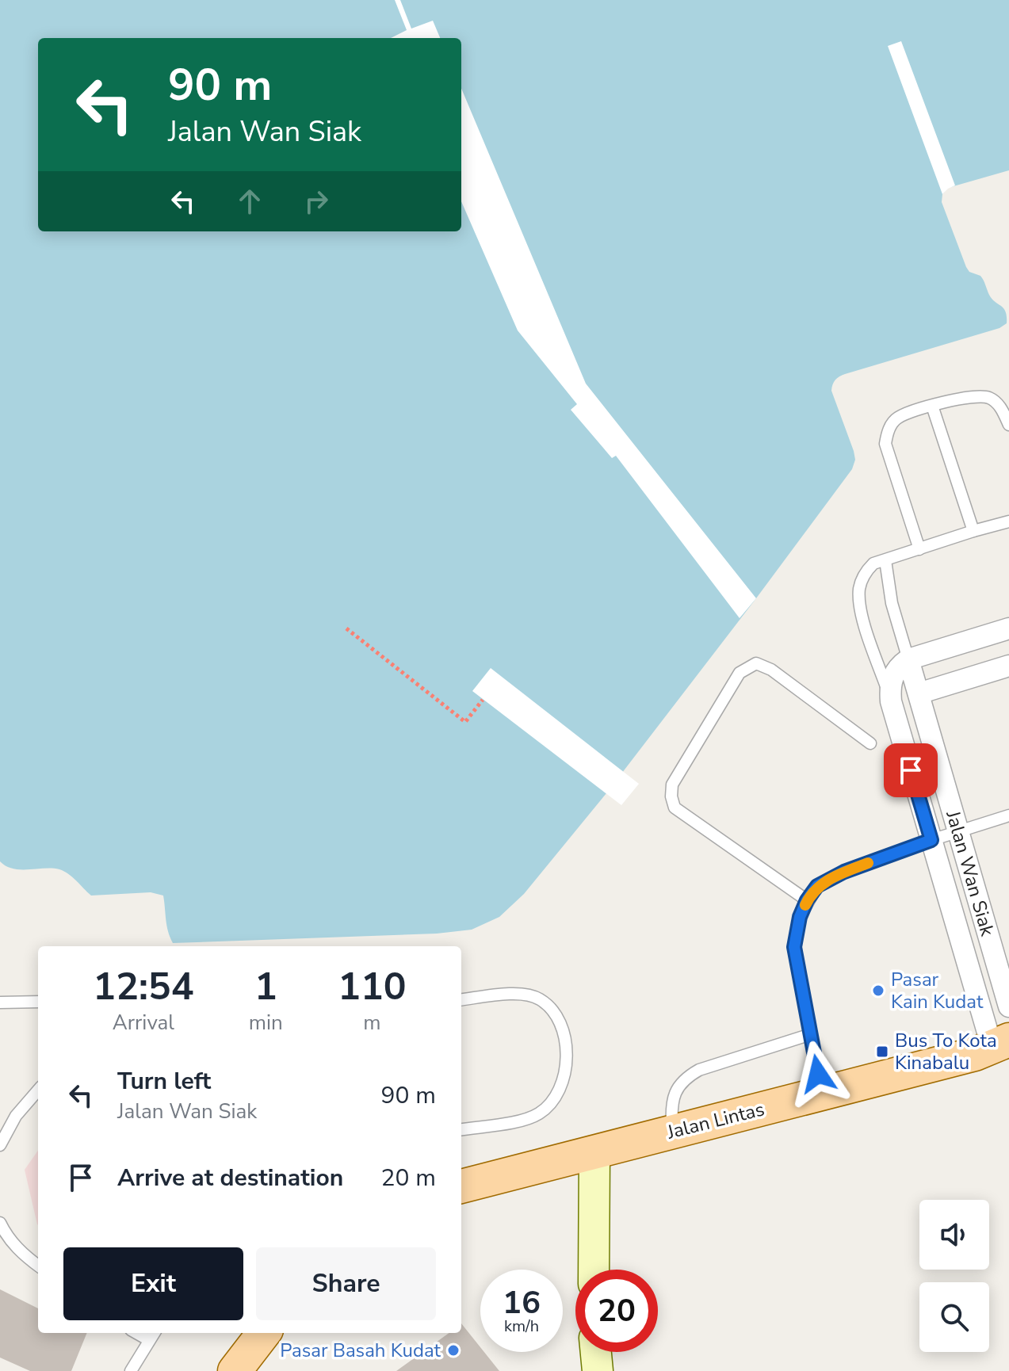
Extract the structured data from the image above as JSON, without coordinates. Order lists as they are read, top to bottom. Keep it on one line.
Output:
{"streets":{"main road":["Jalan Lintas"],"street":["Jalan Wan Siak"]},"crossings":[["Jalan Wan Siak","Jalan Lintas"]],"places":{"other":["Pasar Kain Kudat","Pasar Basah Kudat"],"transit":["Bus To Kota Kinabalu"]},"page":{"turn":["90 m","Jalan Wan Siak"],"eta":["12:54","Arrival","1","min","110","m"],"list":[{"name":"Turn left","note":"Jalan Wan Siak","value":"90 m"},{"name":"Arrive at destination","value":"20 m"}],"buttons":["Exit","Share"],"speed":"16 km/h","limit":"20"}}
